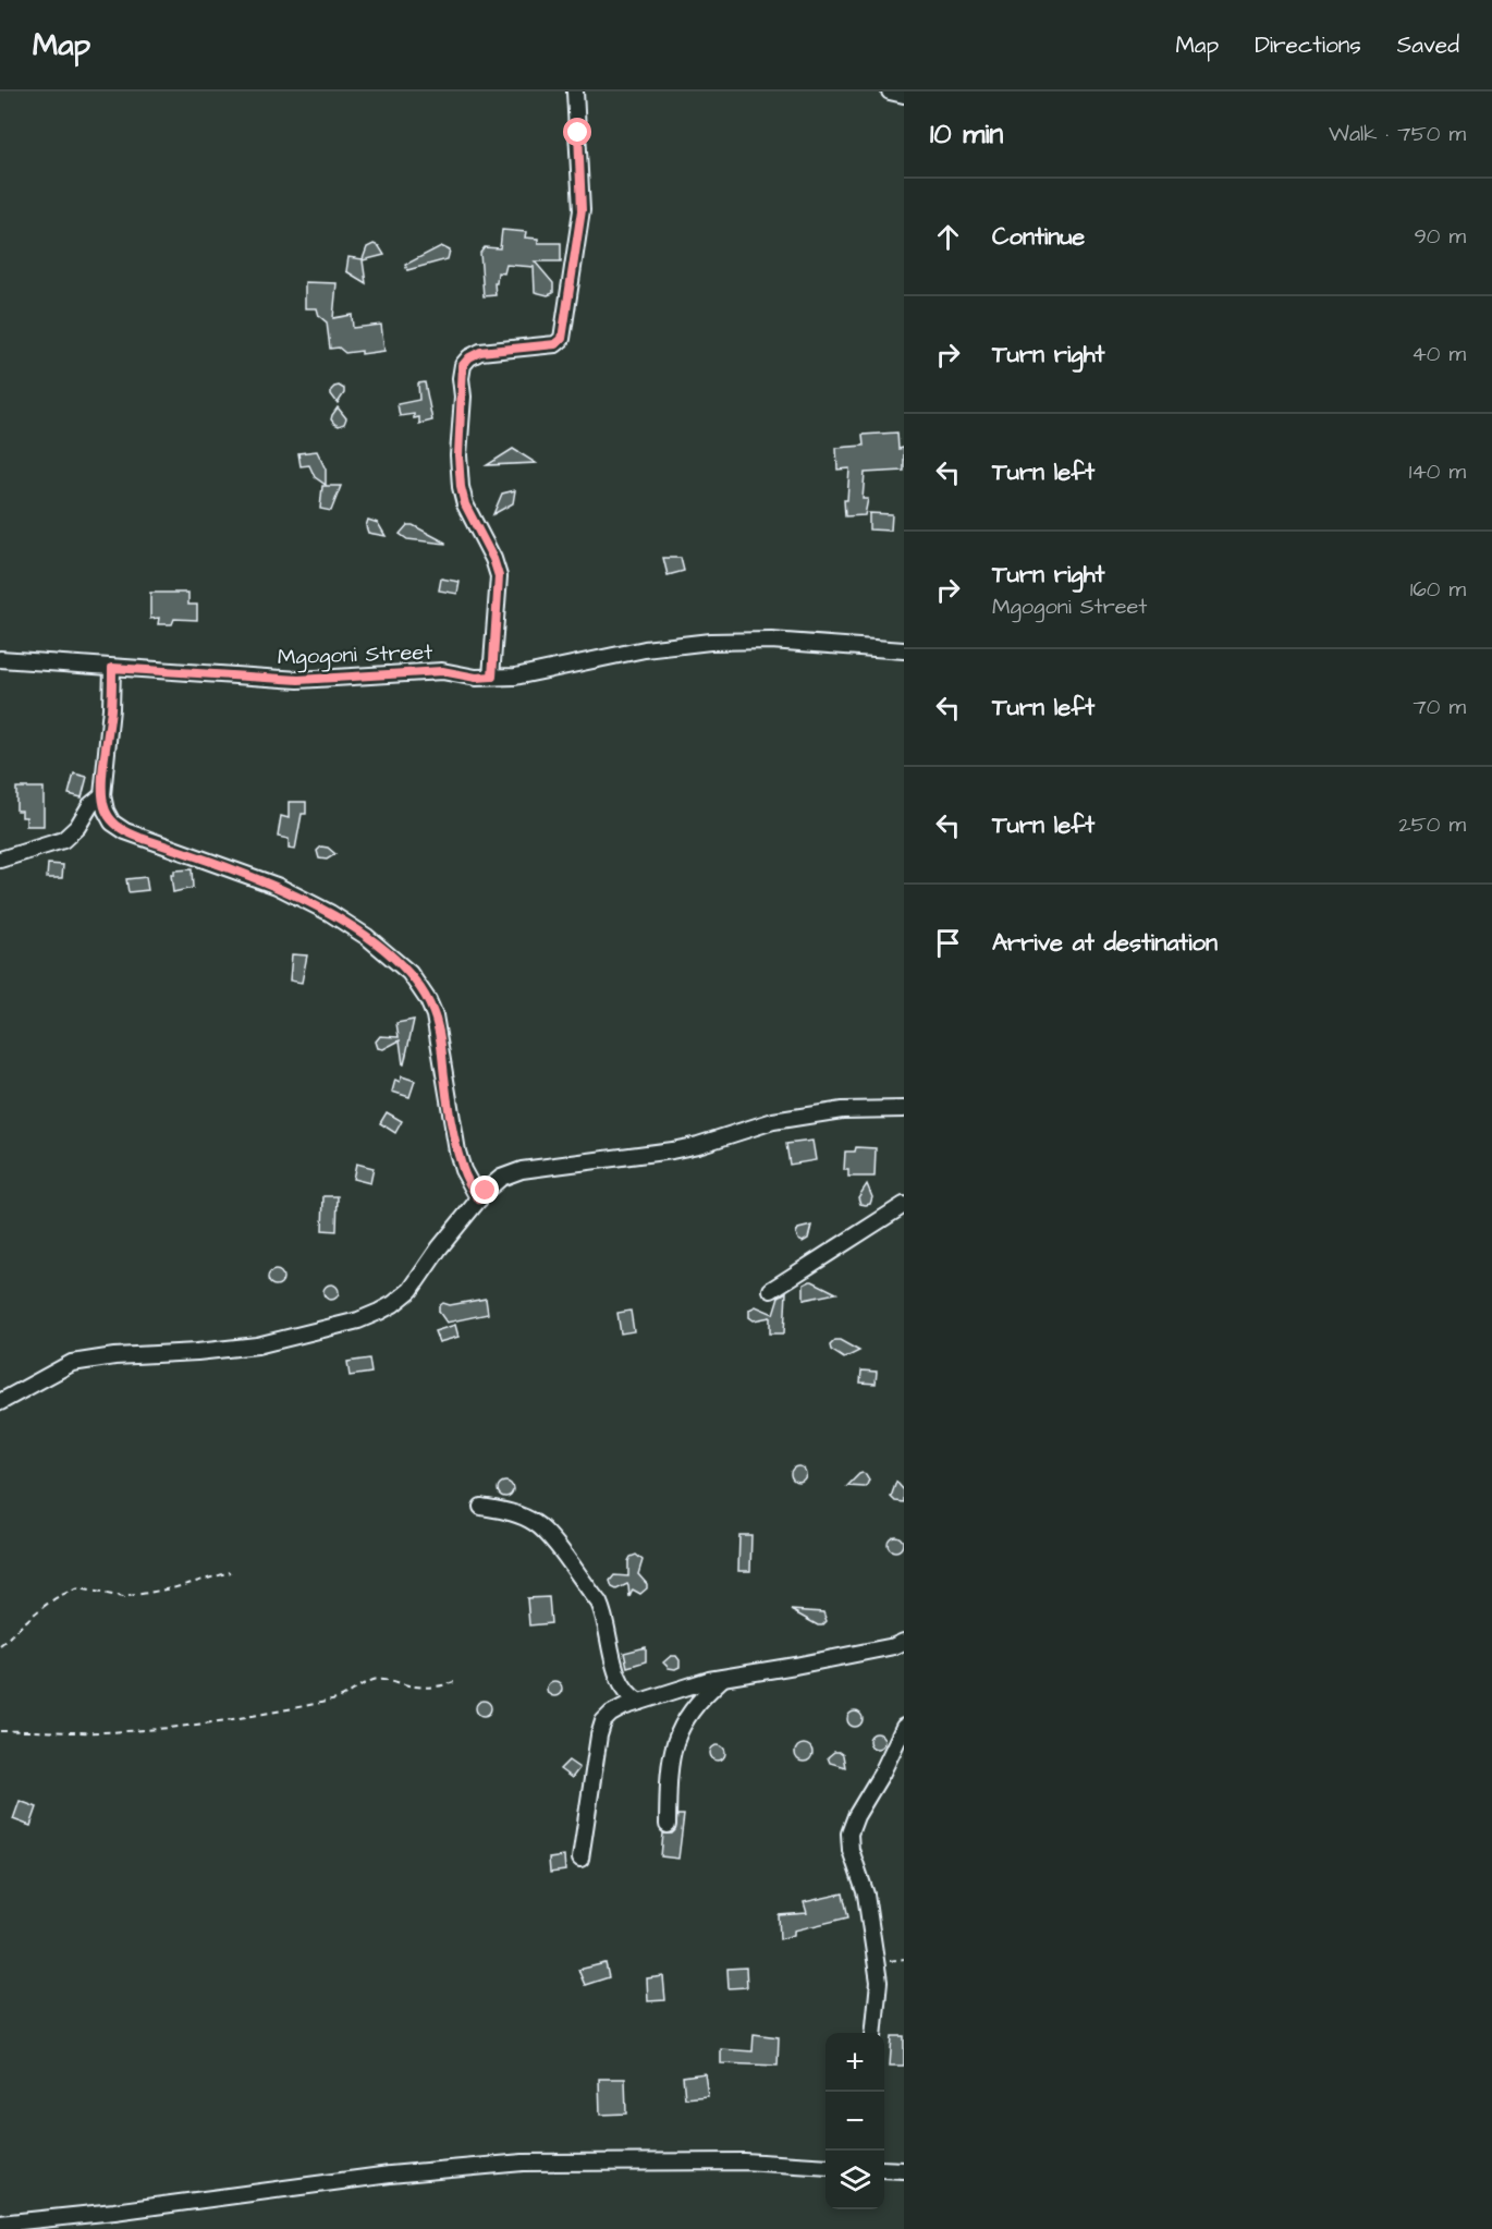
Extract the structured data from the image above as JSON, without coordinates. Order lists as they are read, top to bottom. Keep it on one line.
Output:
{"streets":{"street":["Mgogoni Street"]},"page":{"header":"Map","nav":["Map","Directions","Saved"],"heading":["10 min","Walk · 750 m"],"list":[["Continue","90 m"],["Turn right","40 m"],["Turn left","140 m"],["Turn right","Mgogoni Street","160 m"],["Turn left","70 m"],["Turn left","250 m"],"Arrive at destination"],"map_buttons":["+","−"]}}
